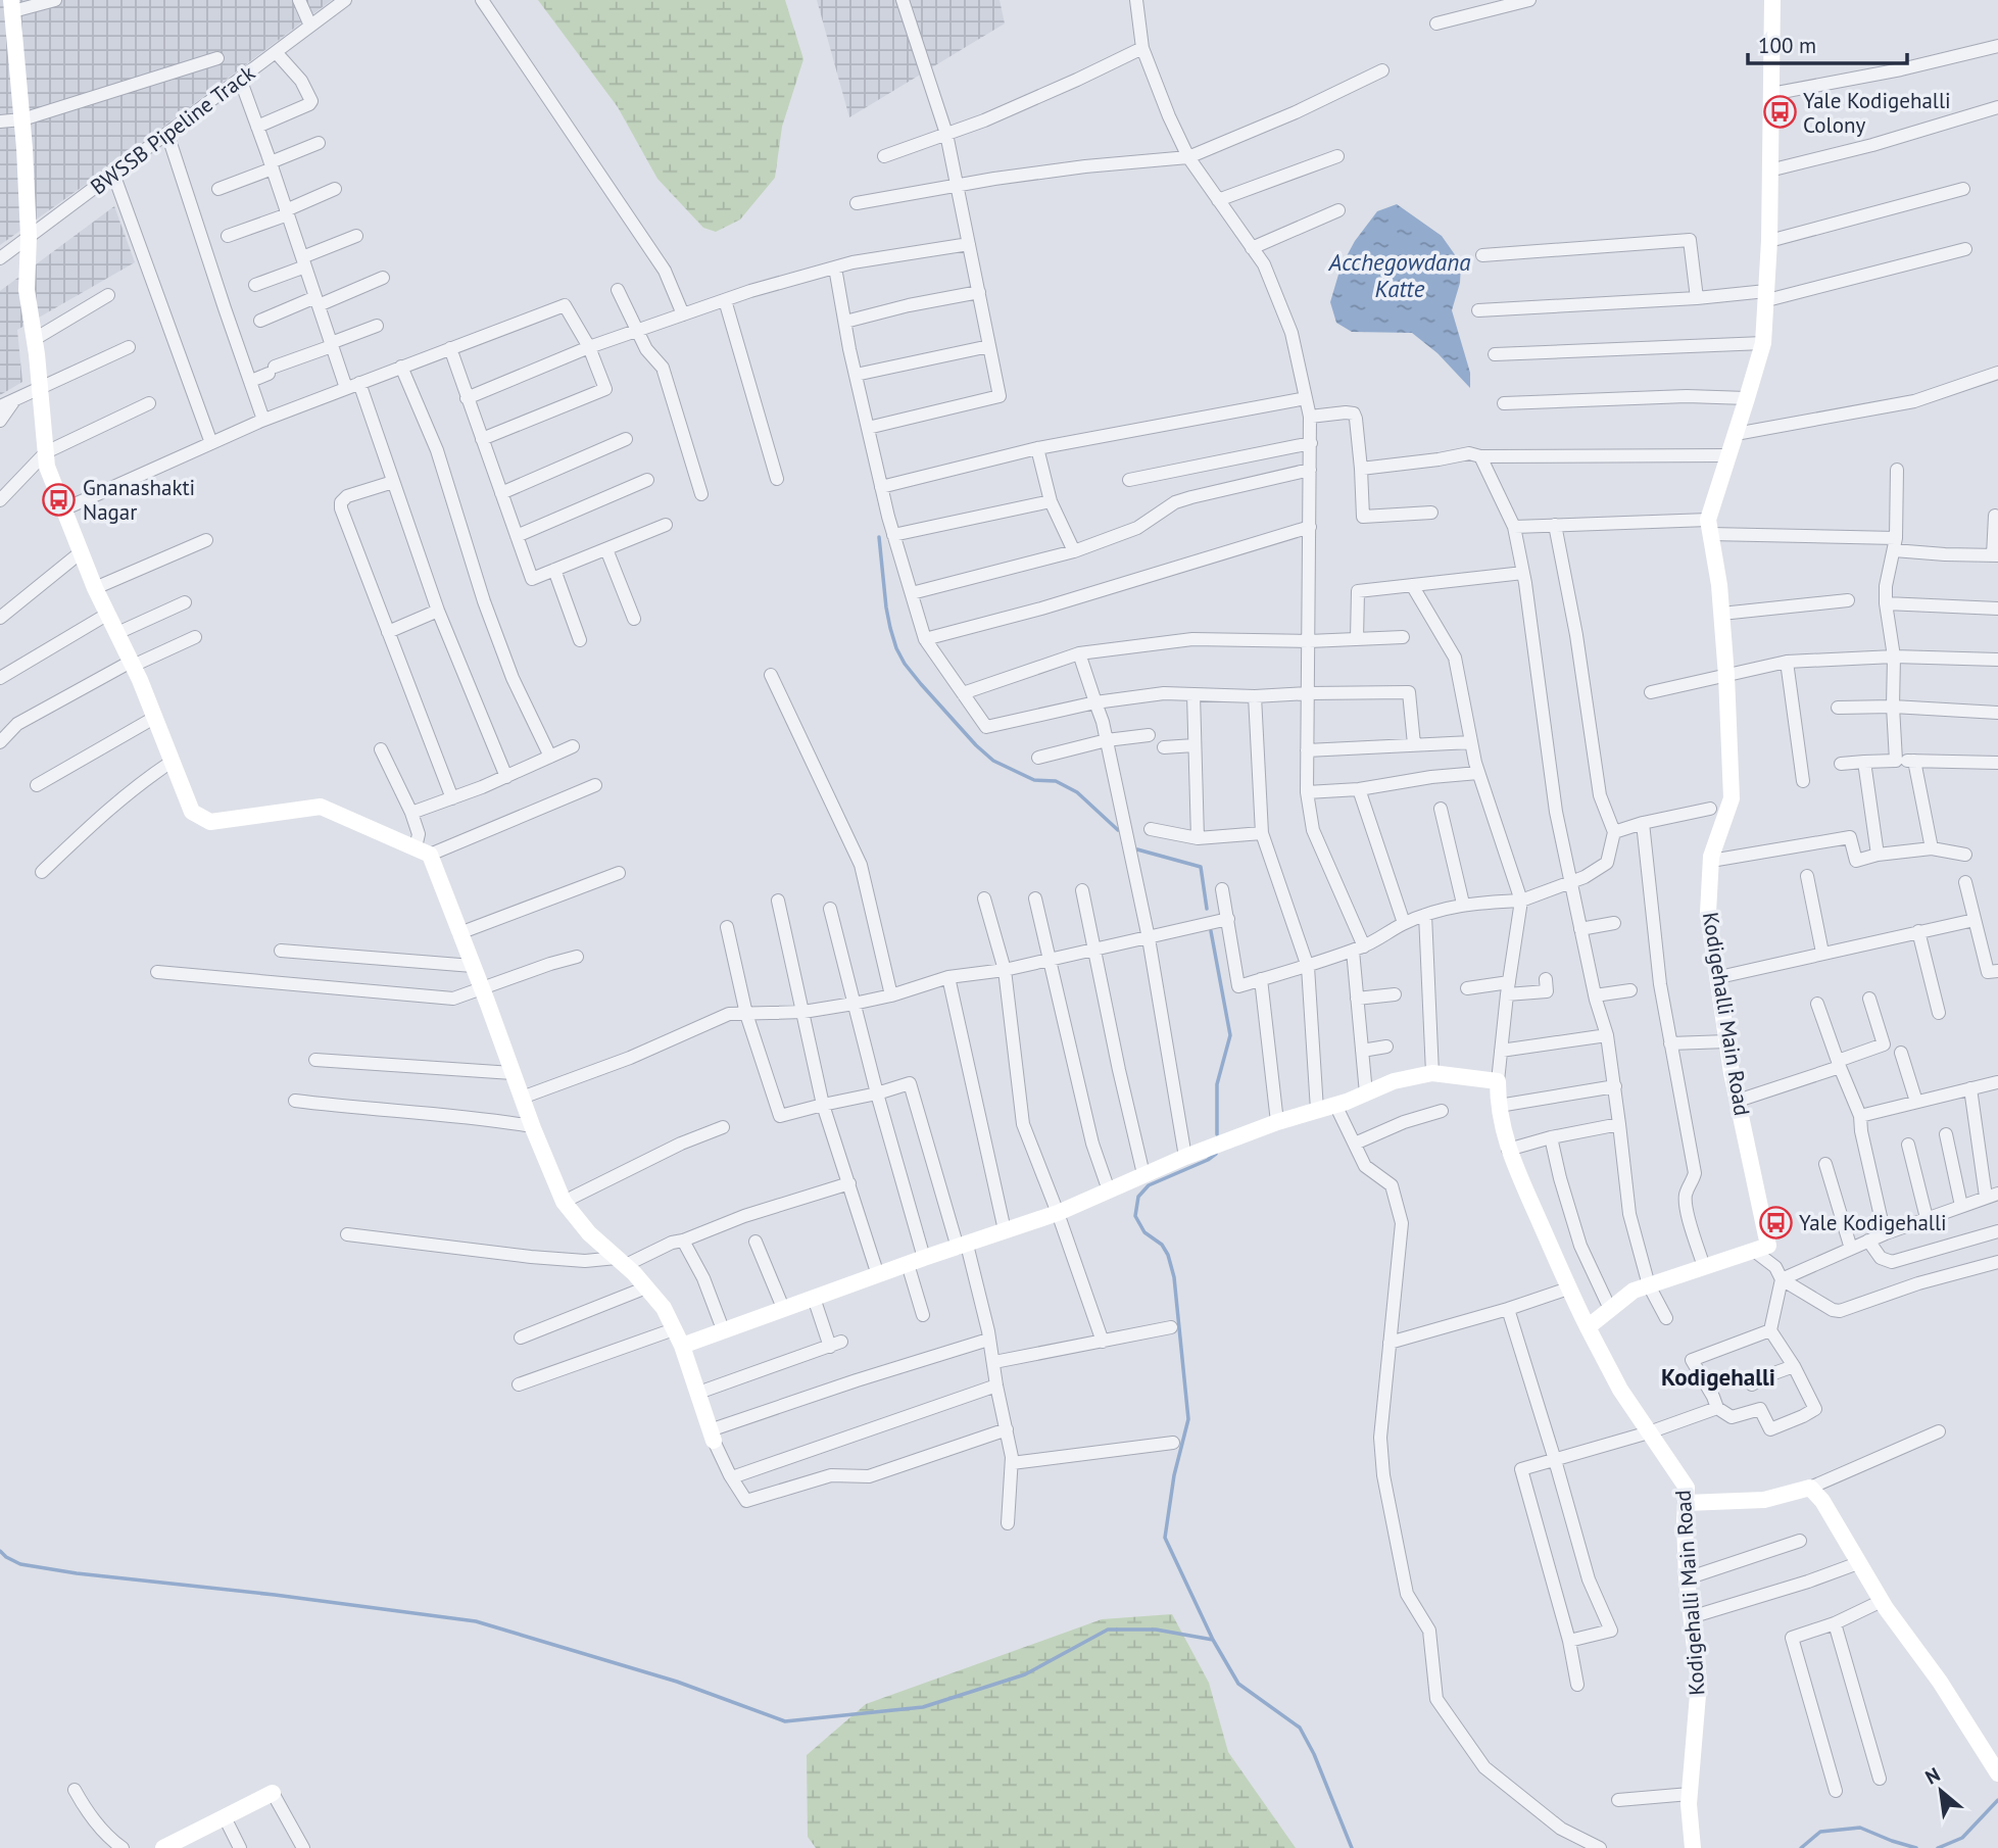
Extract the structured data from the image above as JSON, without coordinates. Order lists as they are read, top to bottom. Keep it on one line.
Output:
{"streets":{"street":["BWSSB Pipeline Track","Kodigehalli Main Road"]},"districts":["Kodigehalli"],"water":["Acchegowdana Katte"],"places":{"bus stop":["Yale Kodigehalli Colony","Gnanashakti Nagar","Yale Kodigehalli"]},"scale_bar":"100 m","north":"top left"}
